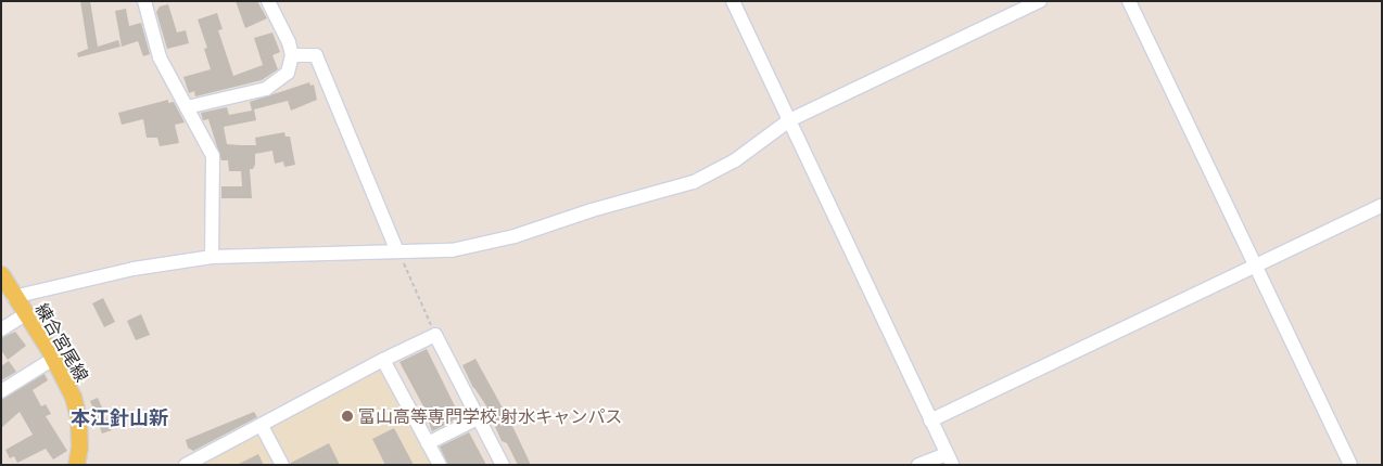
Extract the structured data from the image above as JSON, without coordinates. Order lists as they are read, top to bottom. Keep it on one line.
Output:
{"streets":{"main road":["練合宮尾線"]},"districts":["本江針山新"],"places":["富山高等専門学校 射水キャンパス"]}
